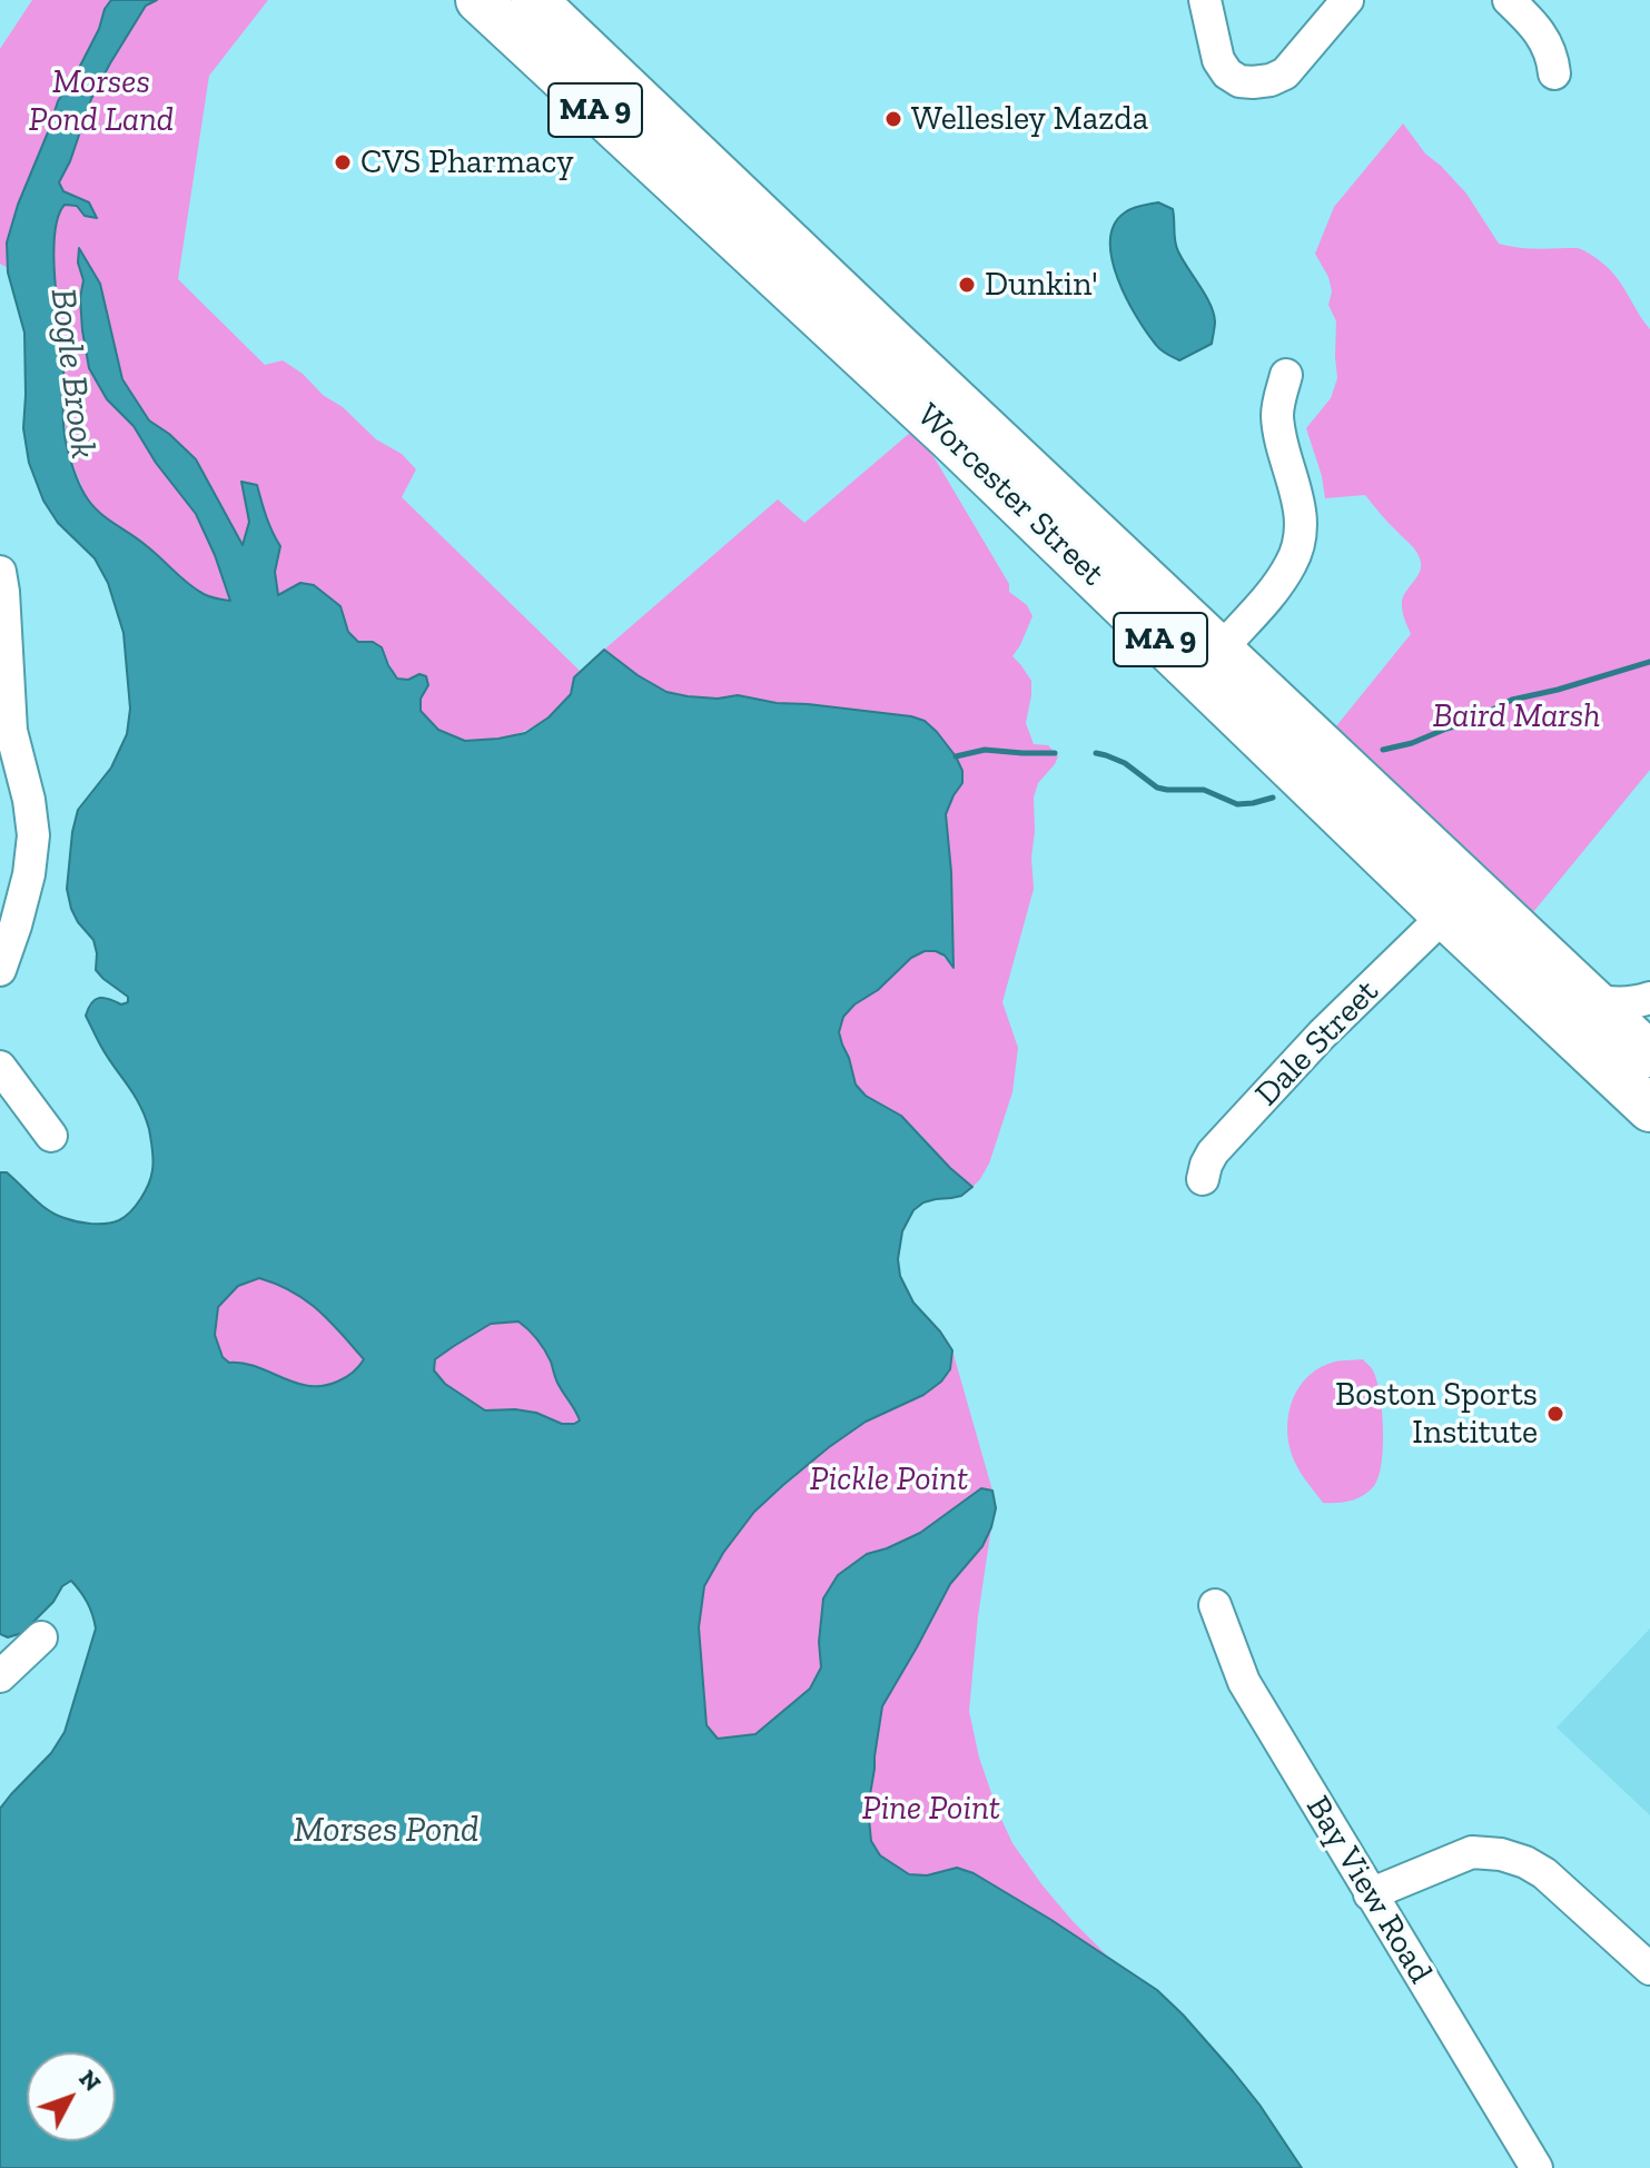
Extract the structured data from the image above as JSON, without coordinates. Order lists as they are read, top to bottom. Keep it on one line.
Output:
{"streets":{"highway":["MA 9","Worcester Street"],"street":["Dale Street","Bay View Road"]},"crossings":[["Worcester Street","Dale Street"]],"water":["Bogle Brook","Morses Pond"],"parks":["Morses Pond Land","Baird Marsh","Pickle Point","Pine Point"],"places":["Wellesley Mazda","CVS Pharmacy","Dunkin'","Boston Sports Institute"],"north":"top right"}
